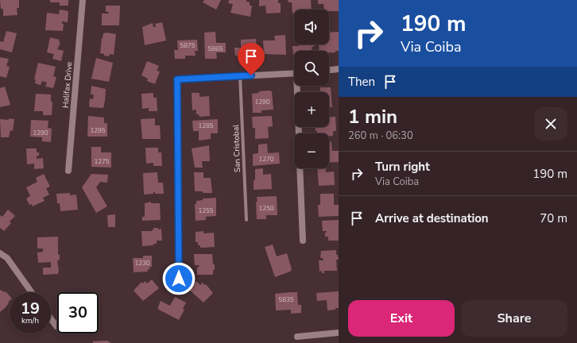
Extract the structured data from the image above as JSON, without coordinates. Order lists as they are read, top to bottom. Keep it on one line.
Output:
{"streets":{"street":["Halifax Drive"],"lane":["San Cristobal"]},"house_numbers":["5875","5865","1290","1285","1295","1290","1270","1275","1250","1255","1230","5835"],"page":{"turn":["190 m","Via Coiba"],"map_buttons":["+","−"],"then":"Then","heading":["1 min","260 m · 06:30"],"list":[{"name":"Turn right","note":"Via Coiba","value":"190 m"},{"name":"Arrive at destination","value":"70 m"}],"speed":"19 km/h","limit":"30","buttons":["Exit","Share"]}}
